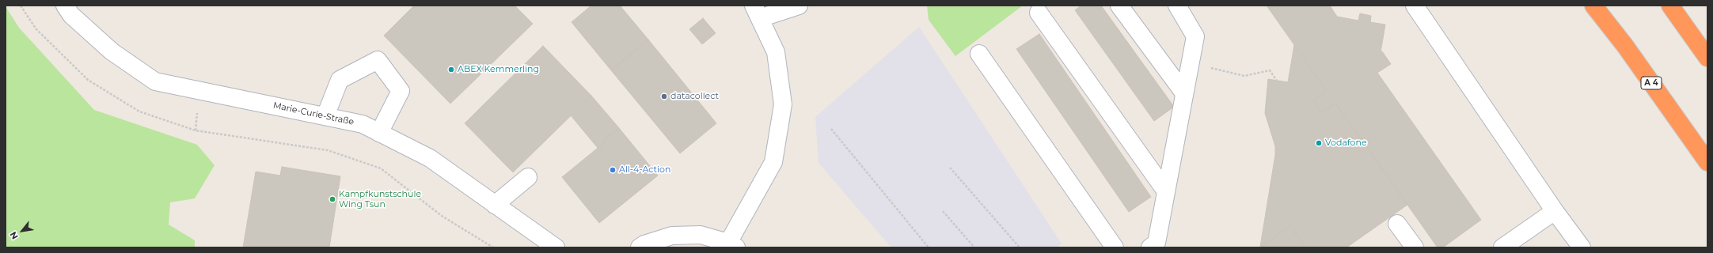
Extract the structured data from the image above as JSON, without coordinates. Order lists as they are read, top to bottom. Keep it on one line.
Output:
{"streets":{"highway":["A 4"],"street":["Marie-Curie-Straße"]},"places":["ABEX Kemmerling","datacollect","Vodafone","All-4-Action","Kampfkunstschule Wing Tsun"],"north":"bottom left"}
